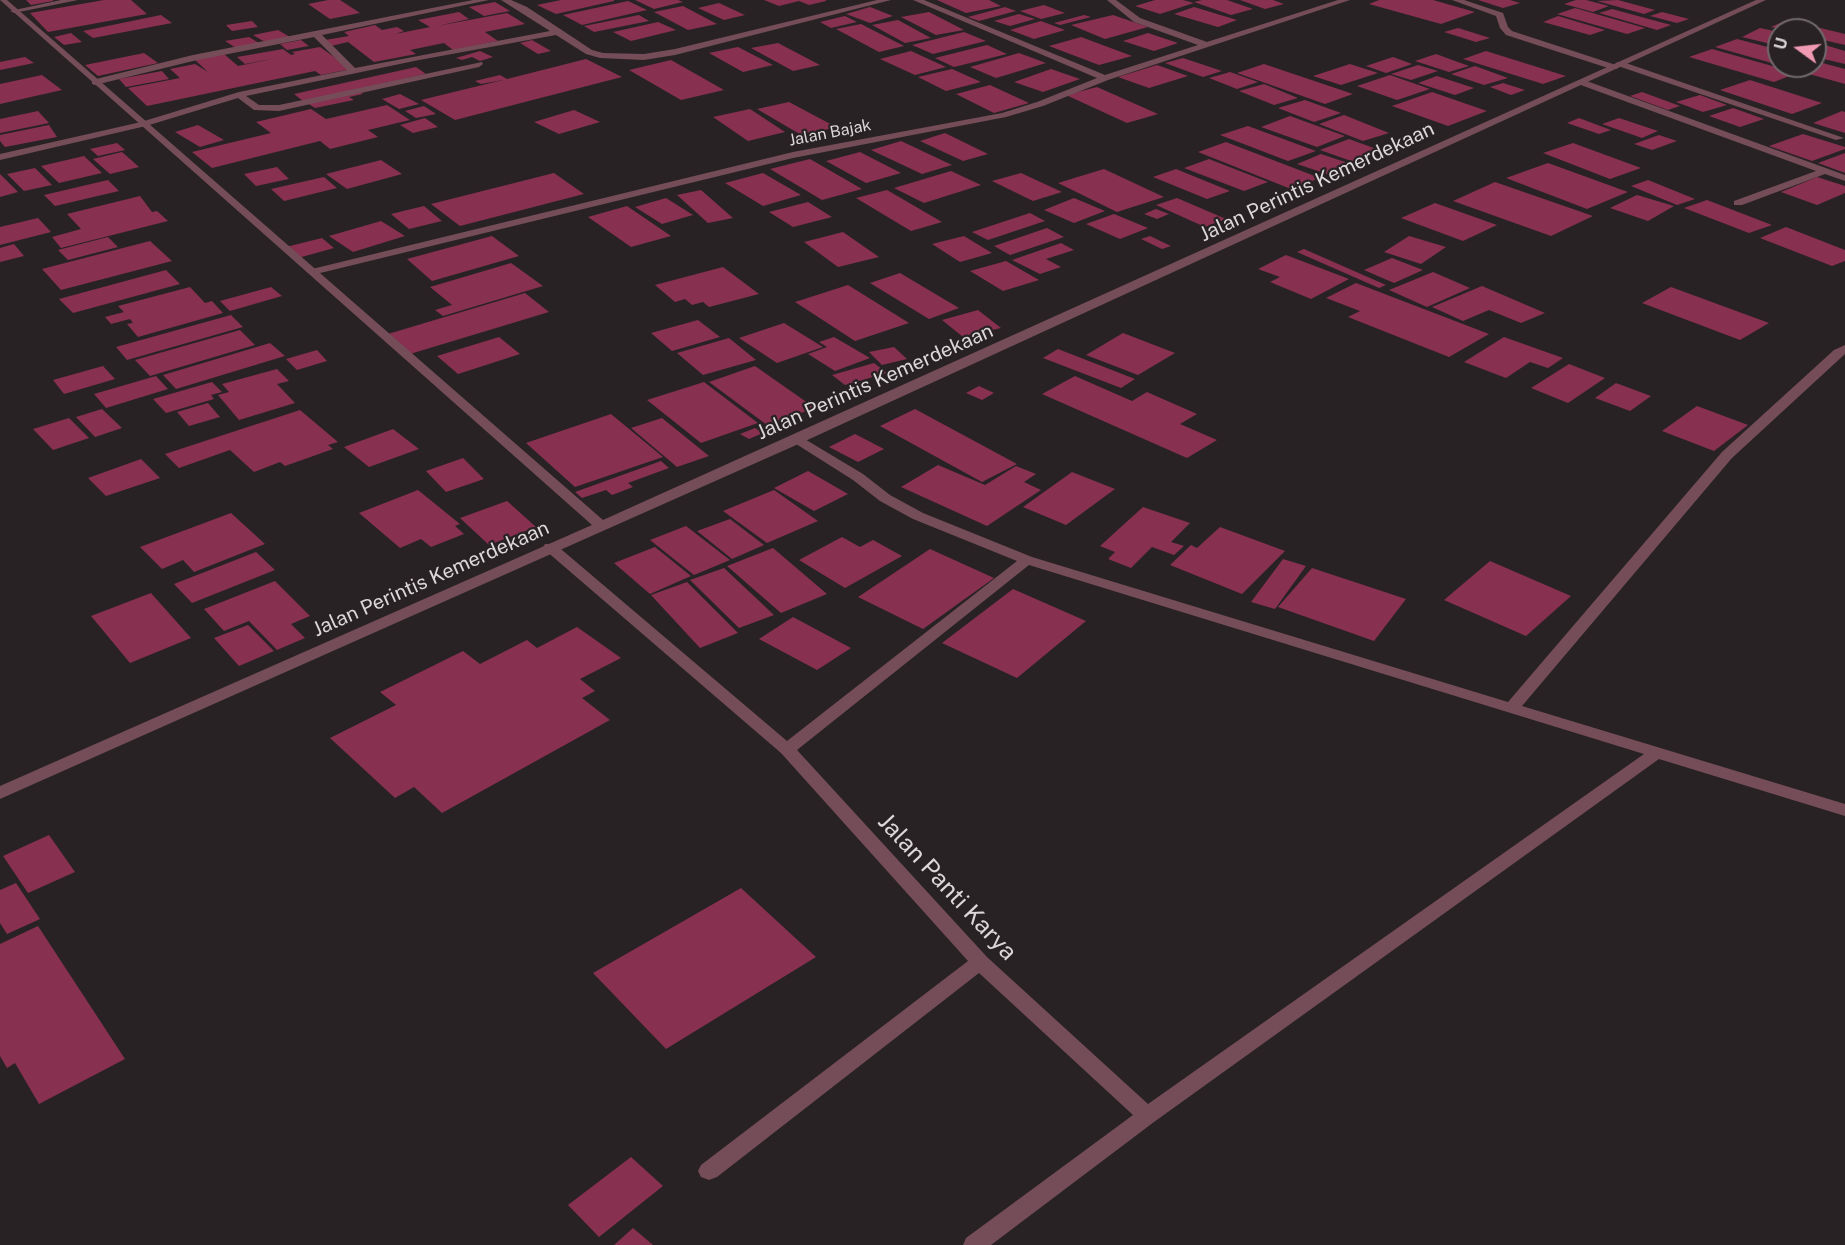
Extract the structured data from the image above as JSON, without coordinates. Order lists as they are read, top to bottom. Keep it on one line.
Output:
{"streets":{"street":["Jalan Bajak","Jalan Perintis Kemerdekaan","Jalan Panti Karya"]},"crossings":[["Jalan Perintis Kemerdekaan","Jalan Panti Karya"]],"north":"left"}
